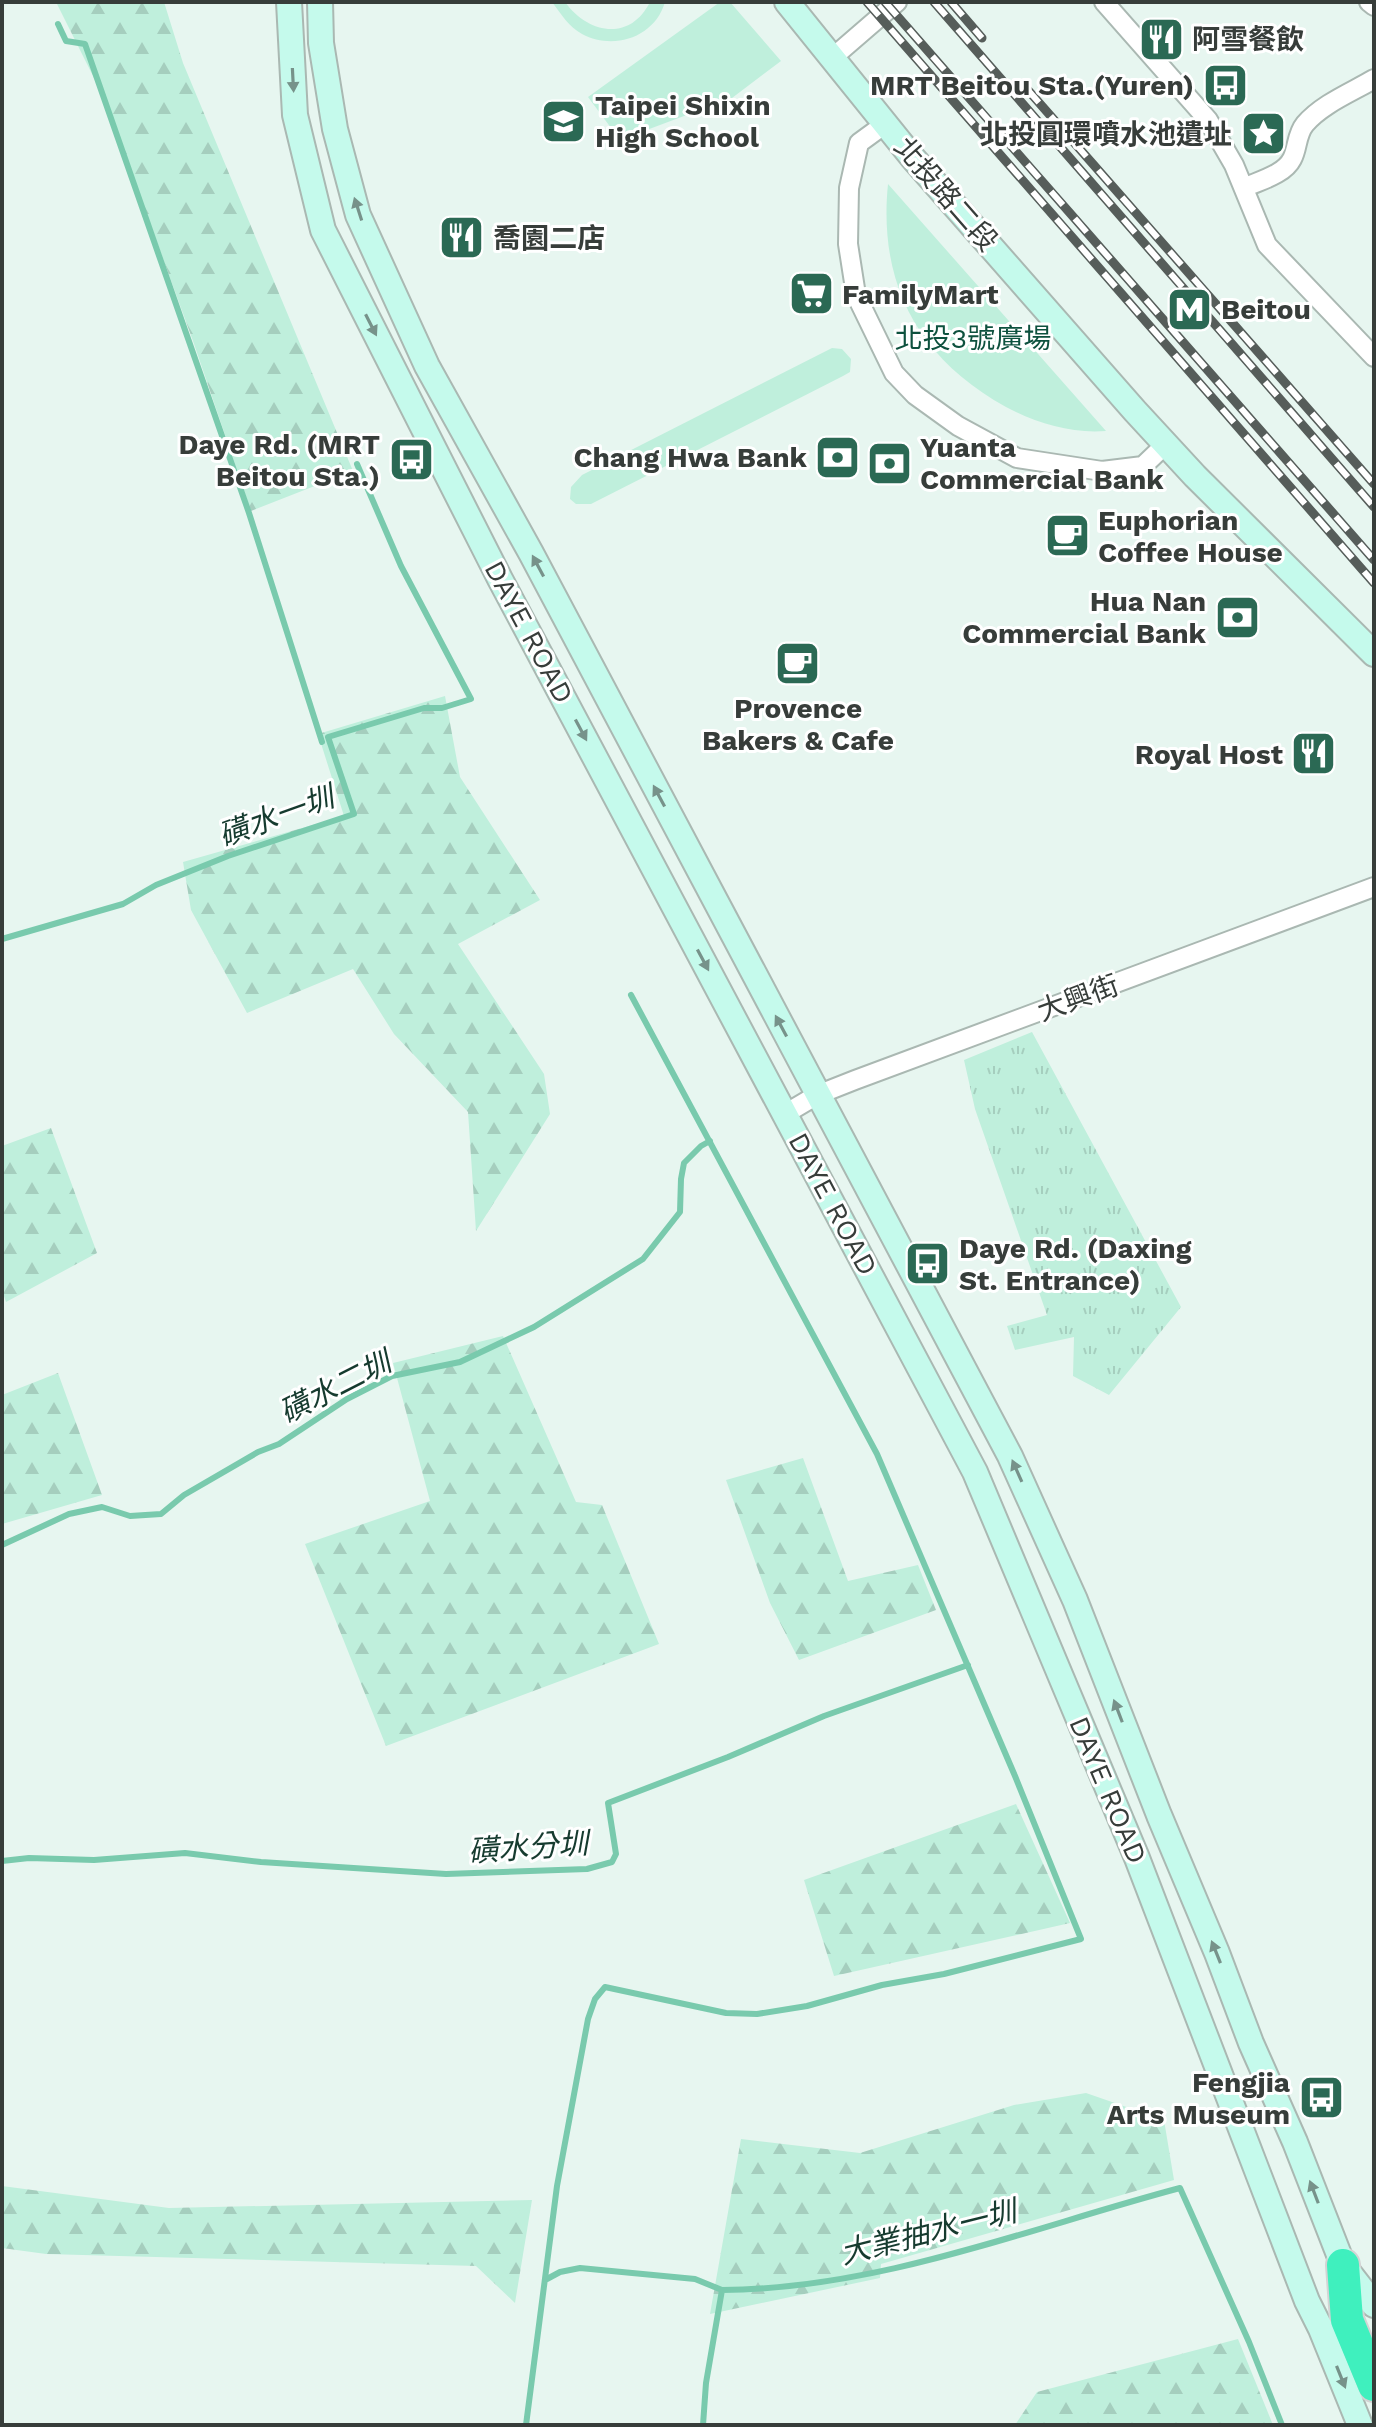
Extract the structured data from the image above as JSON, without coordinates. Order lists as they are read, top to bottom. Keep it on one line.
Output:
{"streets":{"main road":["北投路二段","DAYE ROAD"],"street":["大興街"]},"crossings":[["DAYE ROAD","大興街"]],"water":["磺水一圳","磺水二圳","磺水分圳","大業抽水一圳"],"parks":["北投3號廣場"],"places":{"restaurant":["阿雪餐飲","喬園二店","Royal Host"],"bus stop":["MRT Beitou Sta.(Yuren)","Daye Rd. (MRT Beitou Sta.)","Daye Rd. (Daxing St. Entrance)","Fengjia Arts Museum"],"school or university":["Taipei Shixin High School"],"place":["北投圓環噴水池遺址"],"supermarket":["FamilyMart"],"metro station":["Beitou"],"bank":["Chang Hwa Bank","Yuanta Commercial Bank","Hua Nan Commercial Bank"],"cafe":["Euphorian Coffee House","Provence Bakers & Cafe"]}}
